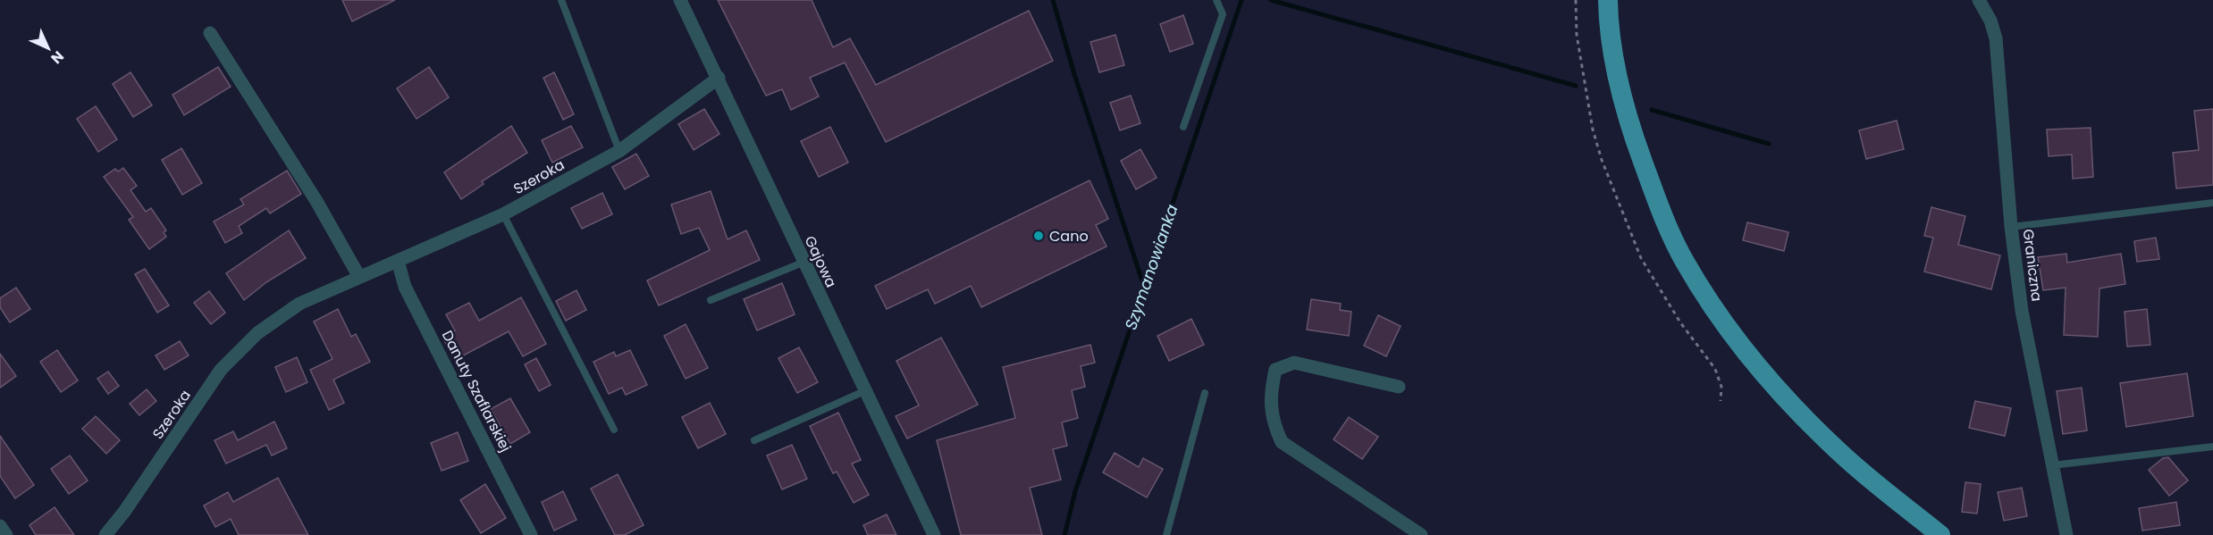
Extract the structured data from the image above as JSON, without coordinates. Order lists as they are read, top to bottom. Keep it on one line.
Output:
{"streets":{"street":["Szeroka","Gajowa","Graniczna","Danuty Szaflarskiej"]},"crossings":[["Szeroka","Gajowa"],["Szeroka","Danuty Szaflarskiej"]],"water":["Szymanowianka"],"places":["Cano"],"north":"bottom right"}
